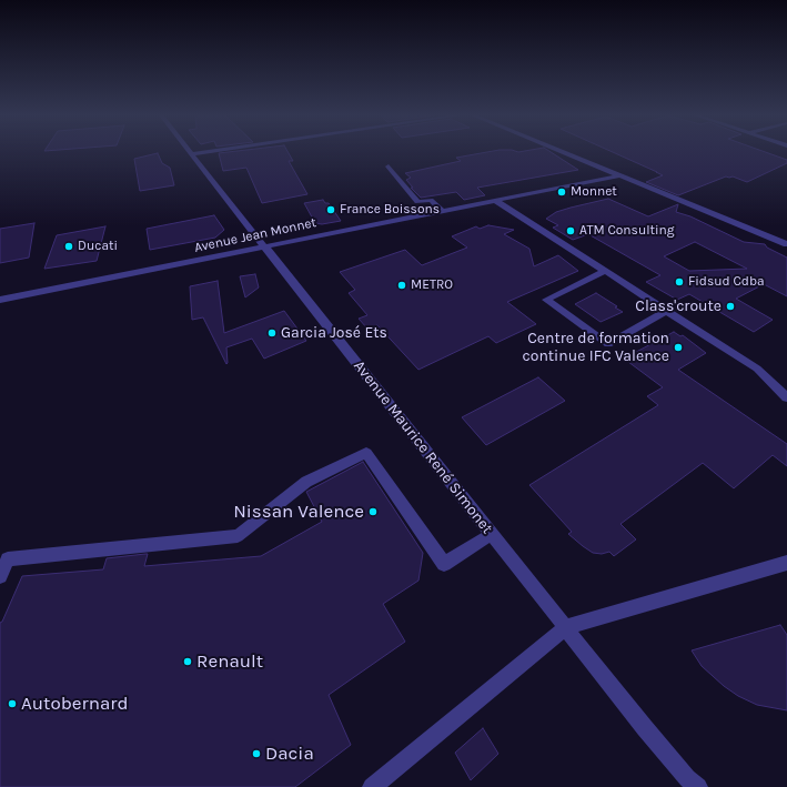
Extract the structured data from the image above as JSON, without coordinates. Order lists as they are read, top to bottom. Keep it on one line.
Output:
{"streets":{"street":["Avenue Jean Monnet","Avenue Maurice René Simonet"]},"crossings":[["Avenue Jean Monnet","Avenue Maurice René Simonet"]],"places":["Monnet","France Boissons","ATM Consulting","Ducati","Fidsud Cdba","METRO","Class'croute","Garcia José Ets","Centre de formation continue IFC Valence","Nissan Valence","Renault","Autobernard","Dacia"]}
